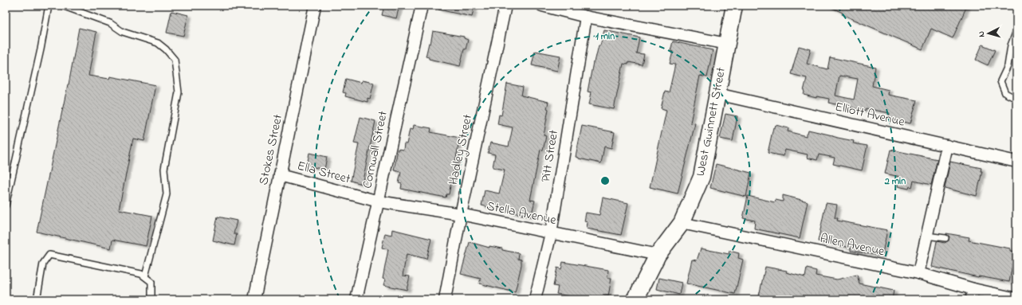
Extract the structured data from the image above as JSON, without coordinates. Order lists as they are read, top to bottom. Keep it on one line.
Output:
{"streets":{"main road":["West Gwinnett Street"],"street":["Elliott Avenue","Stokes Street","Cornwall Street","Hadley Street","Pitt Street","Ella Street","Stella Avenue","Allen Avenue"]},"crossings":[["Elliott Avenue","West Gwinnett Street"],["West Gwinnett Street","Stella Avenue"],["West Gwinnett Street","Allen Avenue"],["Stokes Street","Ella Street"],["Cornwall Street","Ella Street"],["Cornwall Street","Stella Avenue"],["Hadley Street","Stella Avenue"],["Pitt Street","Stella Avenue"],["Ella Street","Stella Avenue"]],"north":"left","rings":["1 min","2 min"]}
